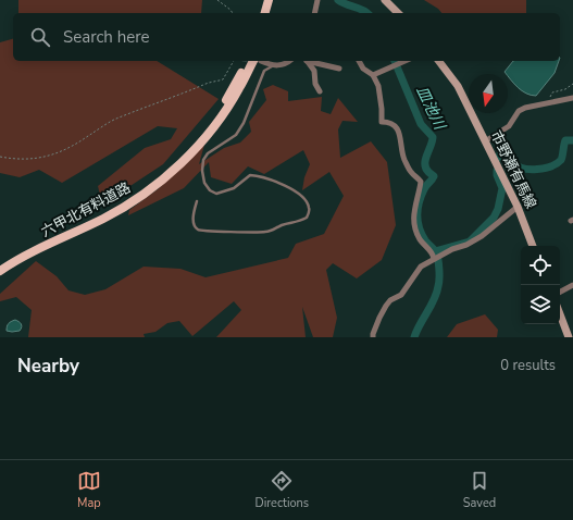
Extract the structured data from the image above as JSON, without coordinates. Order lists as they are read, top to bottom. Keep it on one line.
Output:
{"streets":{"main road":["市野瀬有馬線","六甲北有料道路"]},"water":["皿池川"],"north":"bottom","page":{"search":"Search here","heading":["Nearby","0 results"],"nav":["Map","Directions","Saved"]}}
